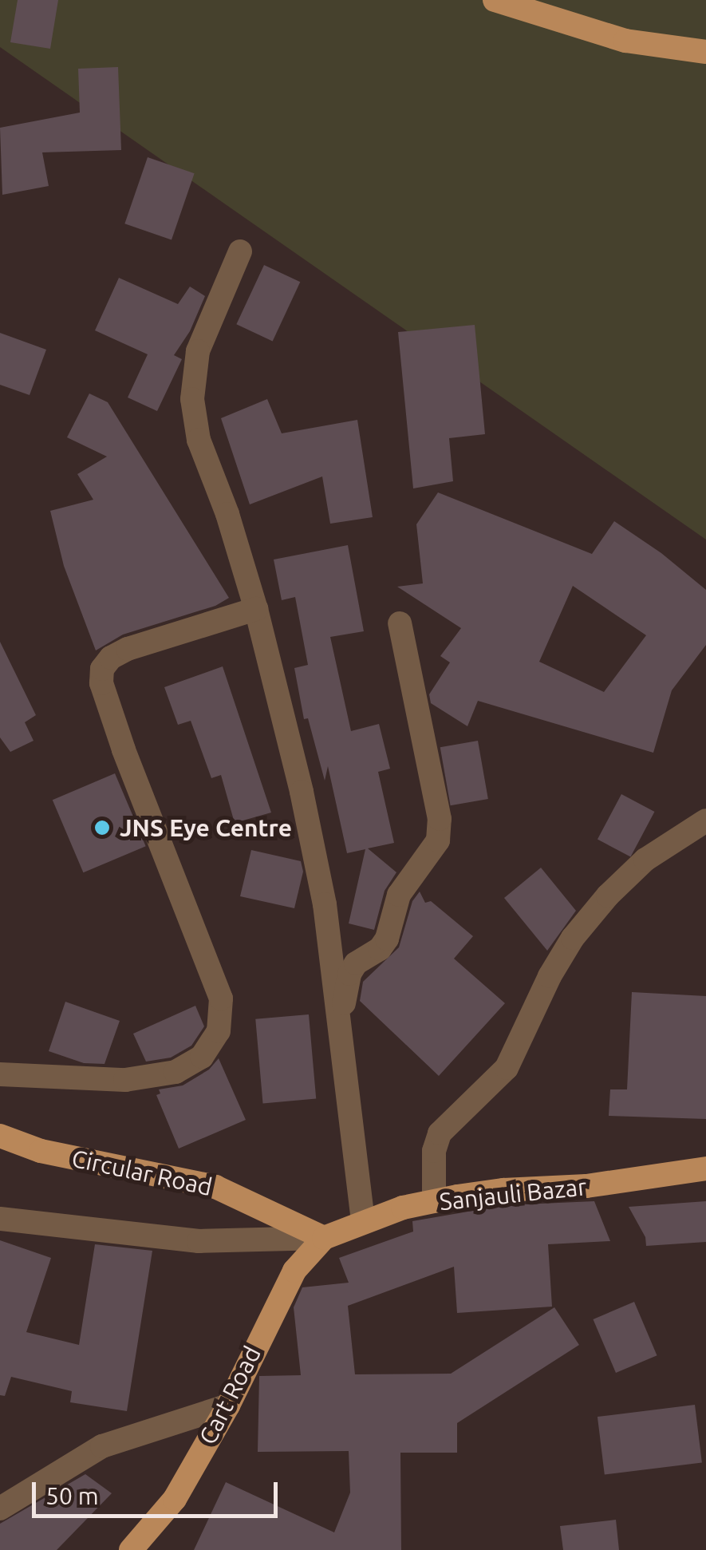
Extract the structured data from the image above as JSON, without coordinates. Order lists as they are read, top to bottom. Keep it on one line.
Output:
{"streets":{"main road":["Circular Road","Sanjauli Bazar","Cart Road"]},"crossings":[["Circular Road","Sanjauli Bazar"],["Circular Road","Cart Road"],["Sanjauli Bazar","Cart Road"]],"places":["JNS Eye Centre"],"scale_bar":"50 m"}
